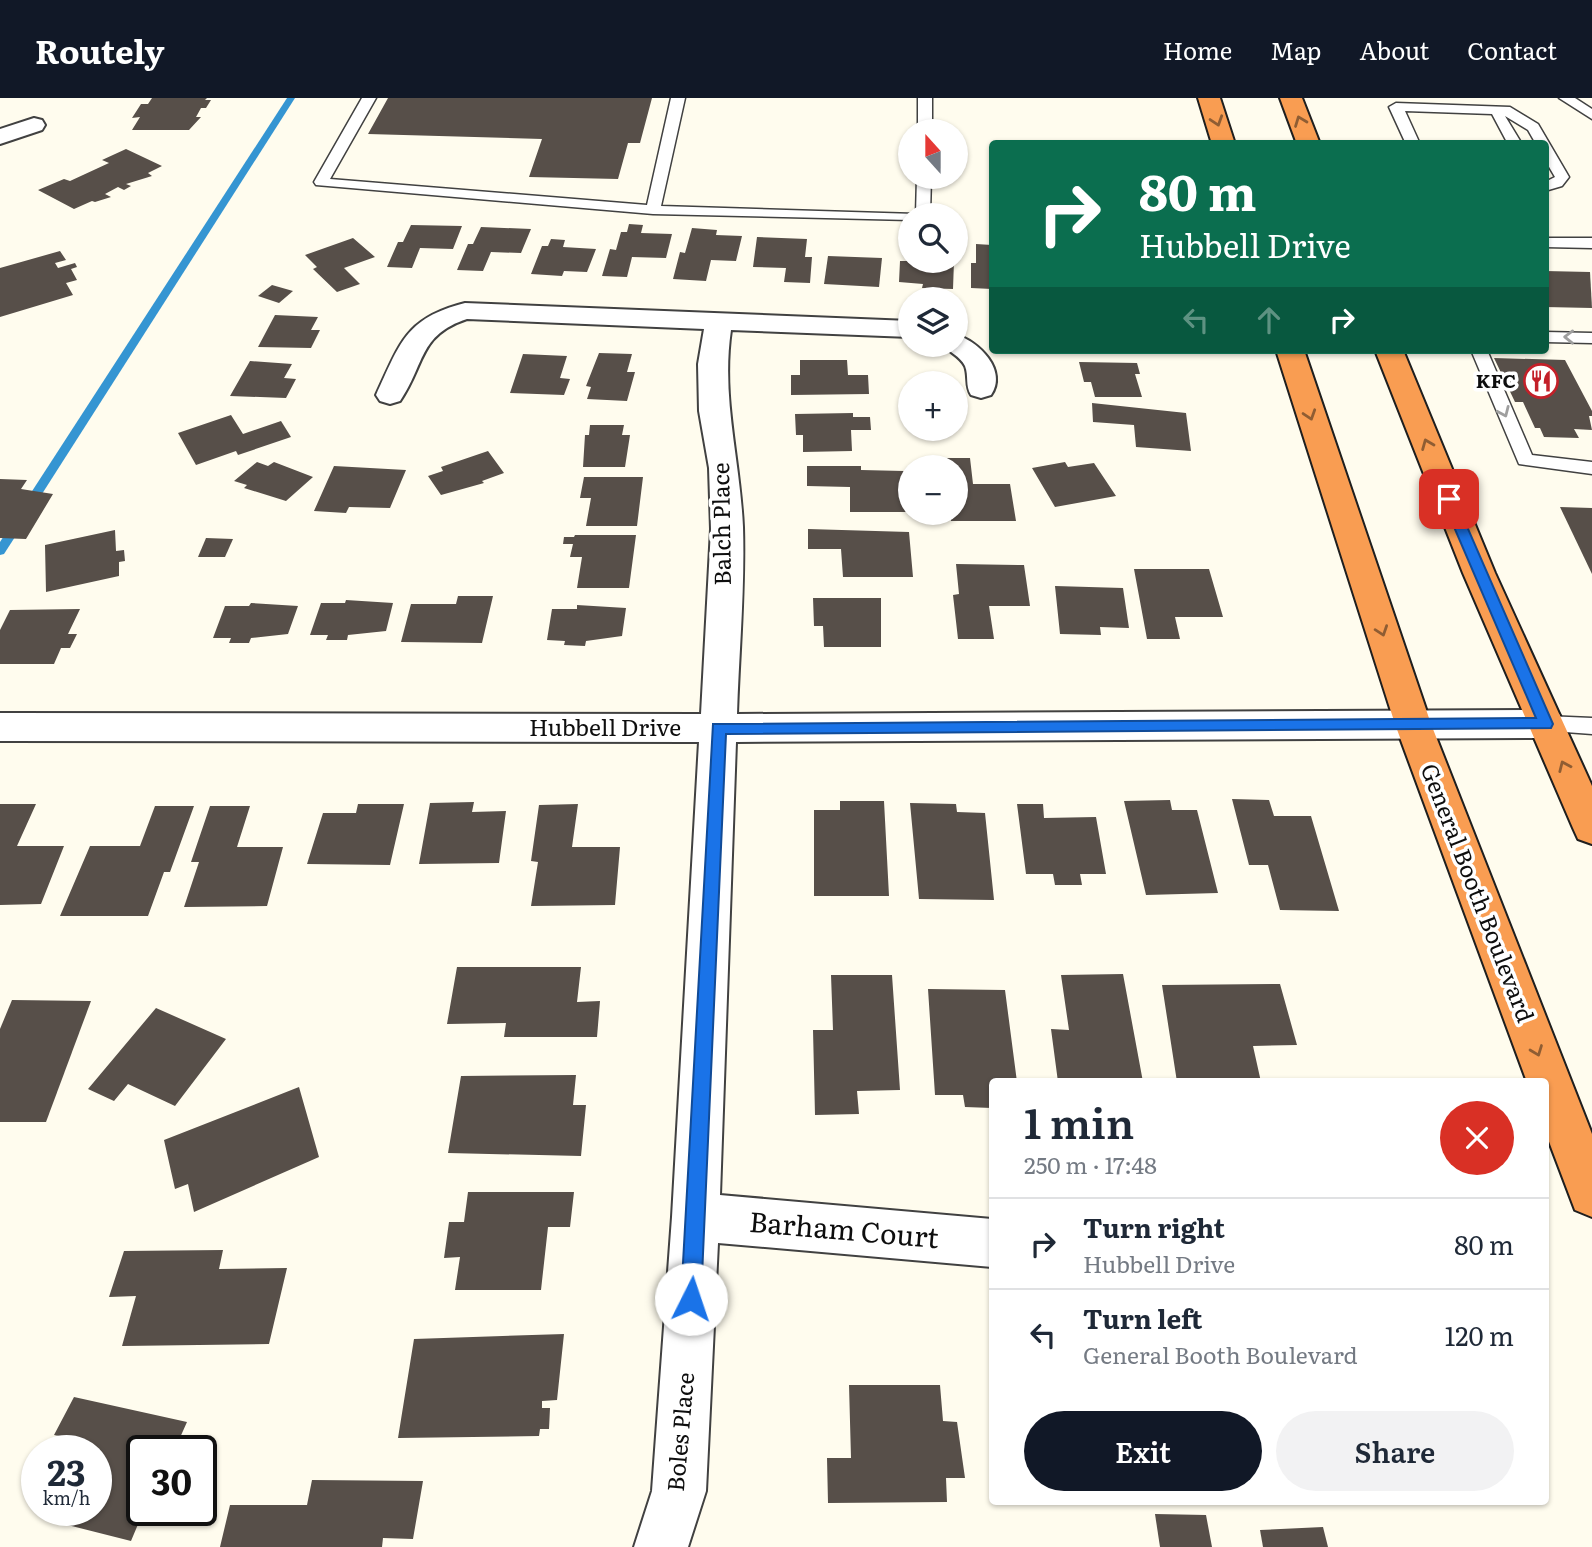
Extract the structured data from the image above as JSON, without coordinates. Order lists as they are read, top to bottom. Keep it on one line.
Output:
{"streets":{"highway":["General Booth Boulevard"],"street":["Balch Place","Hubbell Drive","Barham Court","Boles Place"]},"crossings":[["Balch Place","Hubbell Drive"],["Balch Place","Boles Place"],["Hubbell Drive","General Booth Boulevard"],["Hubbell Drive","Boles Place"],["Barham Court","Boles Place"]],"places":{"restaurant":["KFC"]},"north":"top","page":{"header":"Routely","nav":["Home","Map","About","Contact"],"map_buttons":["+","−"],"turn":["80 m","Hubbell Drive"],"heading":["1 min","250 m · 17:48"],"list":[{"name":"Turn right","note":"Hubbell Drive","value":"80 m"},{"name":"Turn left","note":"General Booth Boulevard","value":"120 m"}],"buttons":["Exit","Share"],"speed":"23 km/h","limit":"30"}}
